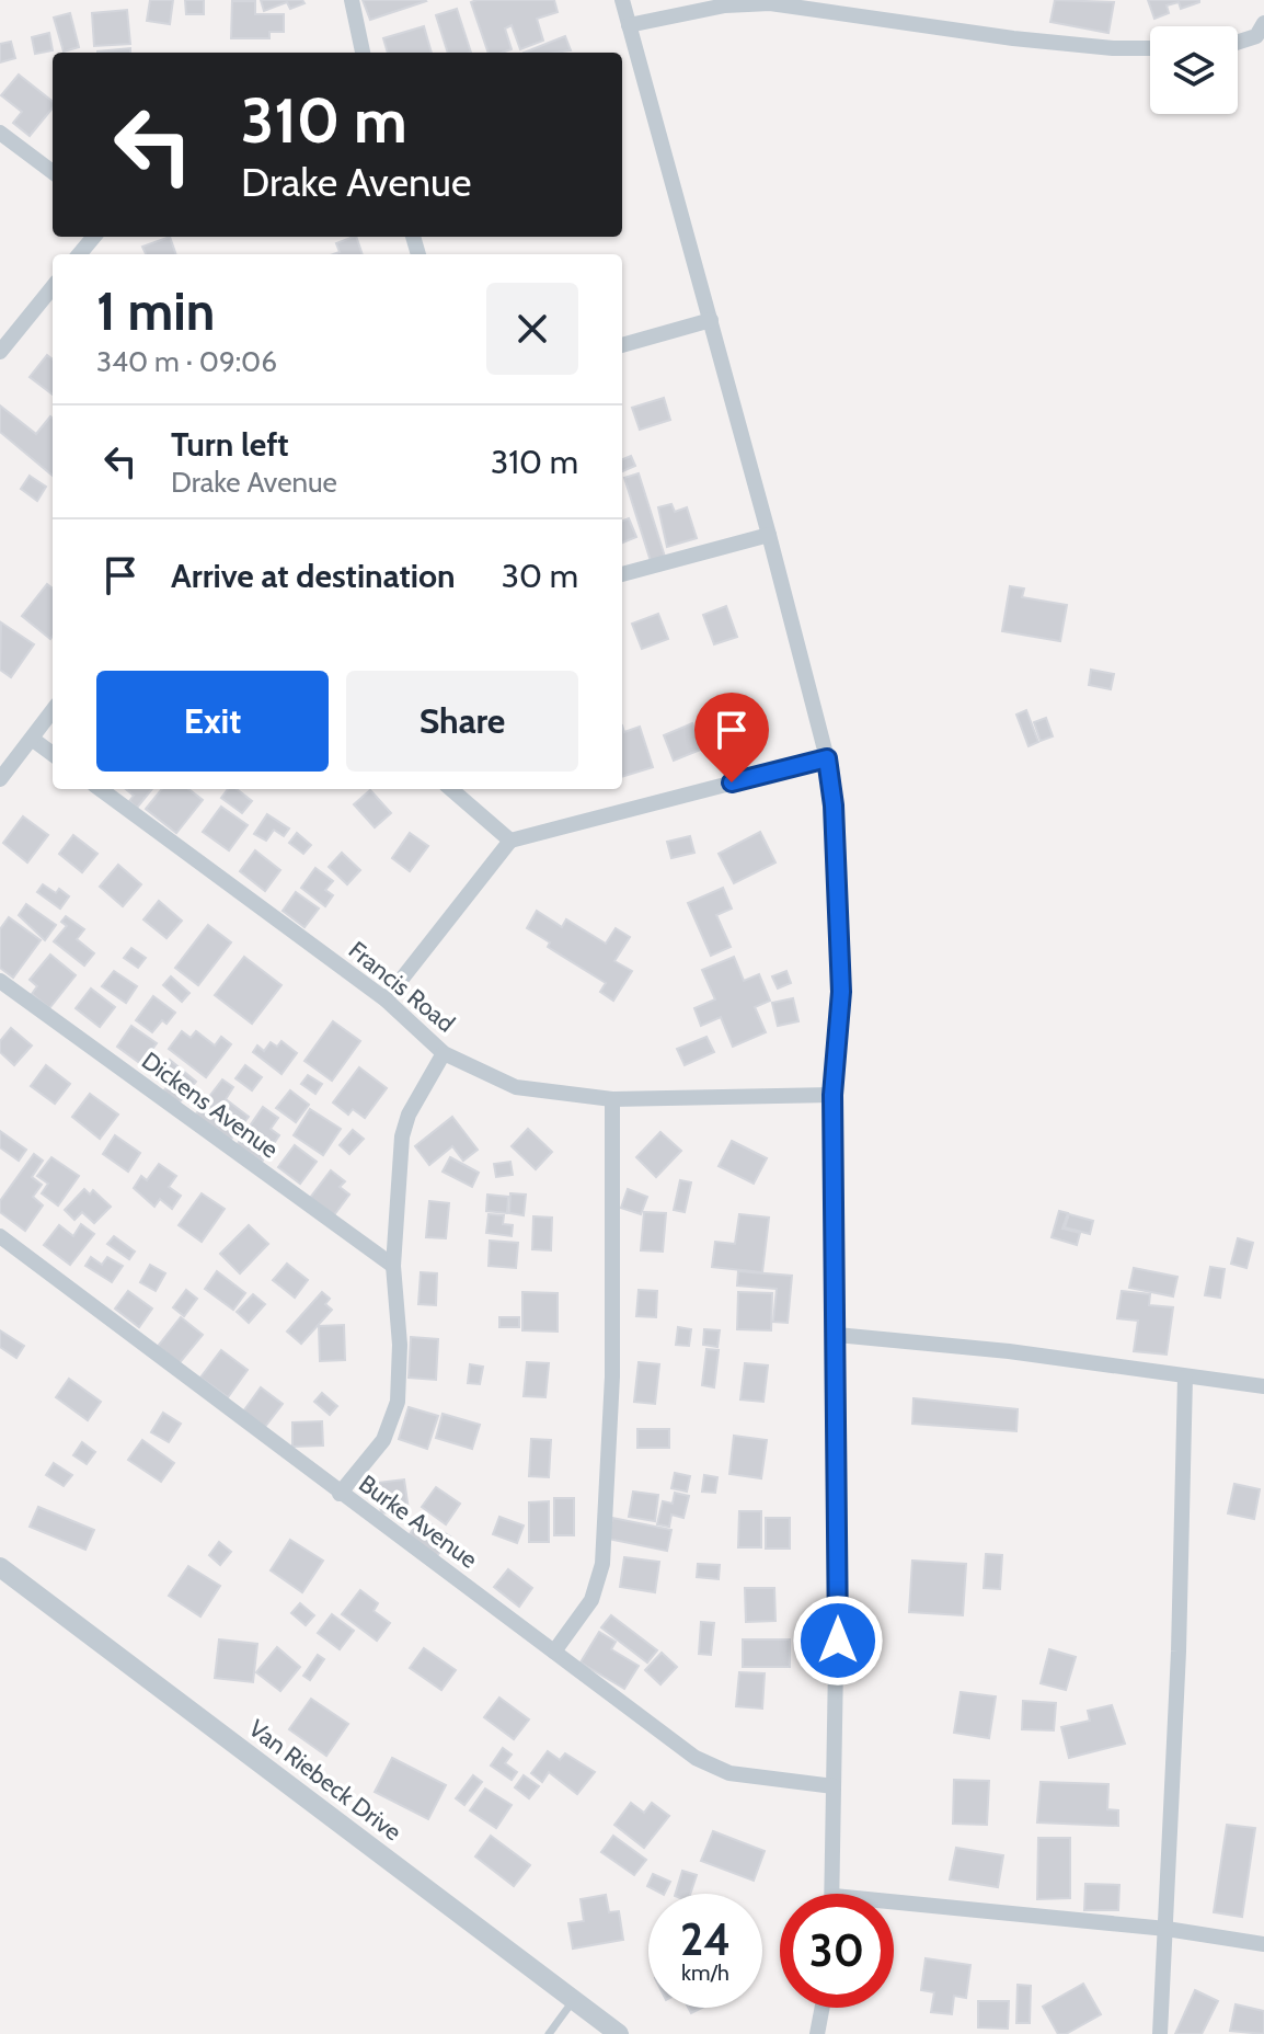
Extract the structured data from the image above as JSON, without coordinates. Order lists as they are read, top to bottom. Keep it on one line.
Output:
{"streets":{"street":["Francis Road","Dickens Avenue","Burke Avenue","Van Riebeck Drive"]},"page":{"turn":["310 m","Drake Avenue"],"heading":["1 min","340 m · 09:06"],"list":[{"name":"Turn left","note":"Drake Avenue","value":"310 m"},{"name":"Arrive at destination","value":"30 m"}],"buttons":["Exit","Share"],"speed":"24 km/h","limit":"30"}}
